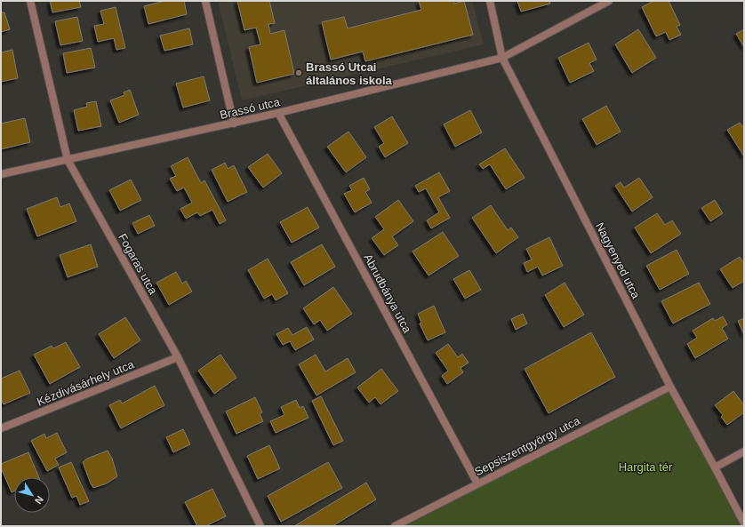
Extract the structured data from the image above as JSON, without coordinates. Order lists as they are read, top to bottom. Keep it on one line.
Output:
{"streets":{"street":["Brassó utca","Nagyenyed utca","Fogaras utca","Abrudbánya utca","Kézdivásárhely utca","Sepsiszentgyörgy utca"]},"crossings":[["Brassó utca","Nagyenyed utca"],["Brassó utca","Fogaras utca"],["Brassó utca","Abrudbánya utca"],["Nagyenyed utca","Sepsiszentgyörgy utca"],["Fogaras utca","Kézdivásárhely utca"],["Abrudbánya utca","Sepsiszentgyörgy utca"]],"parks":["Hargita tér"],"places":["Brassó Utcai általános iskola"],"north":"bottom right"}
